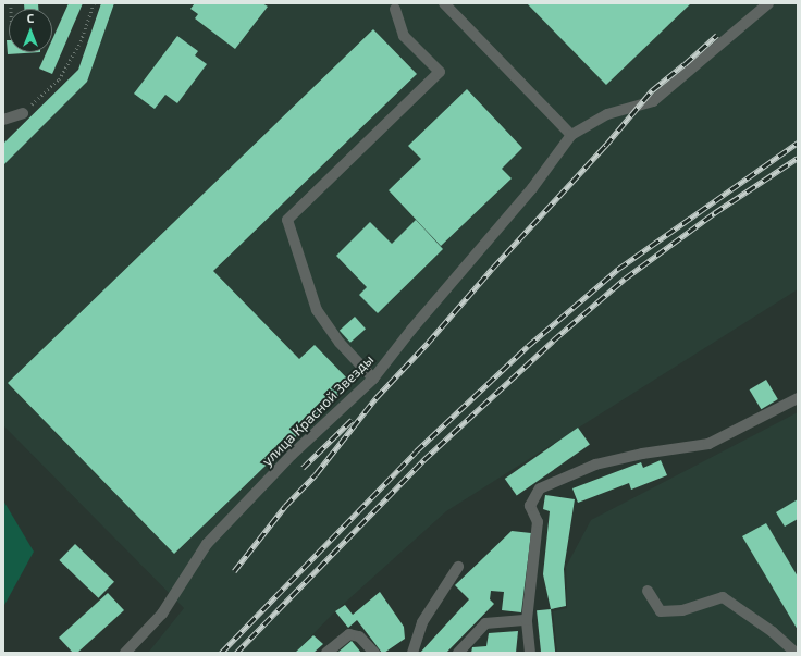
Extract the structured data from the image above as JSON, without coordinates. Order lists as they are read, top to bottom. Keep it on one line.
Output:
{"streets":{"street":["улица Красной Звезды"]},"north":"top"}
